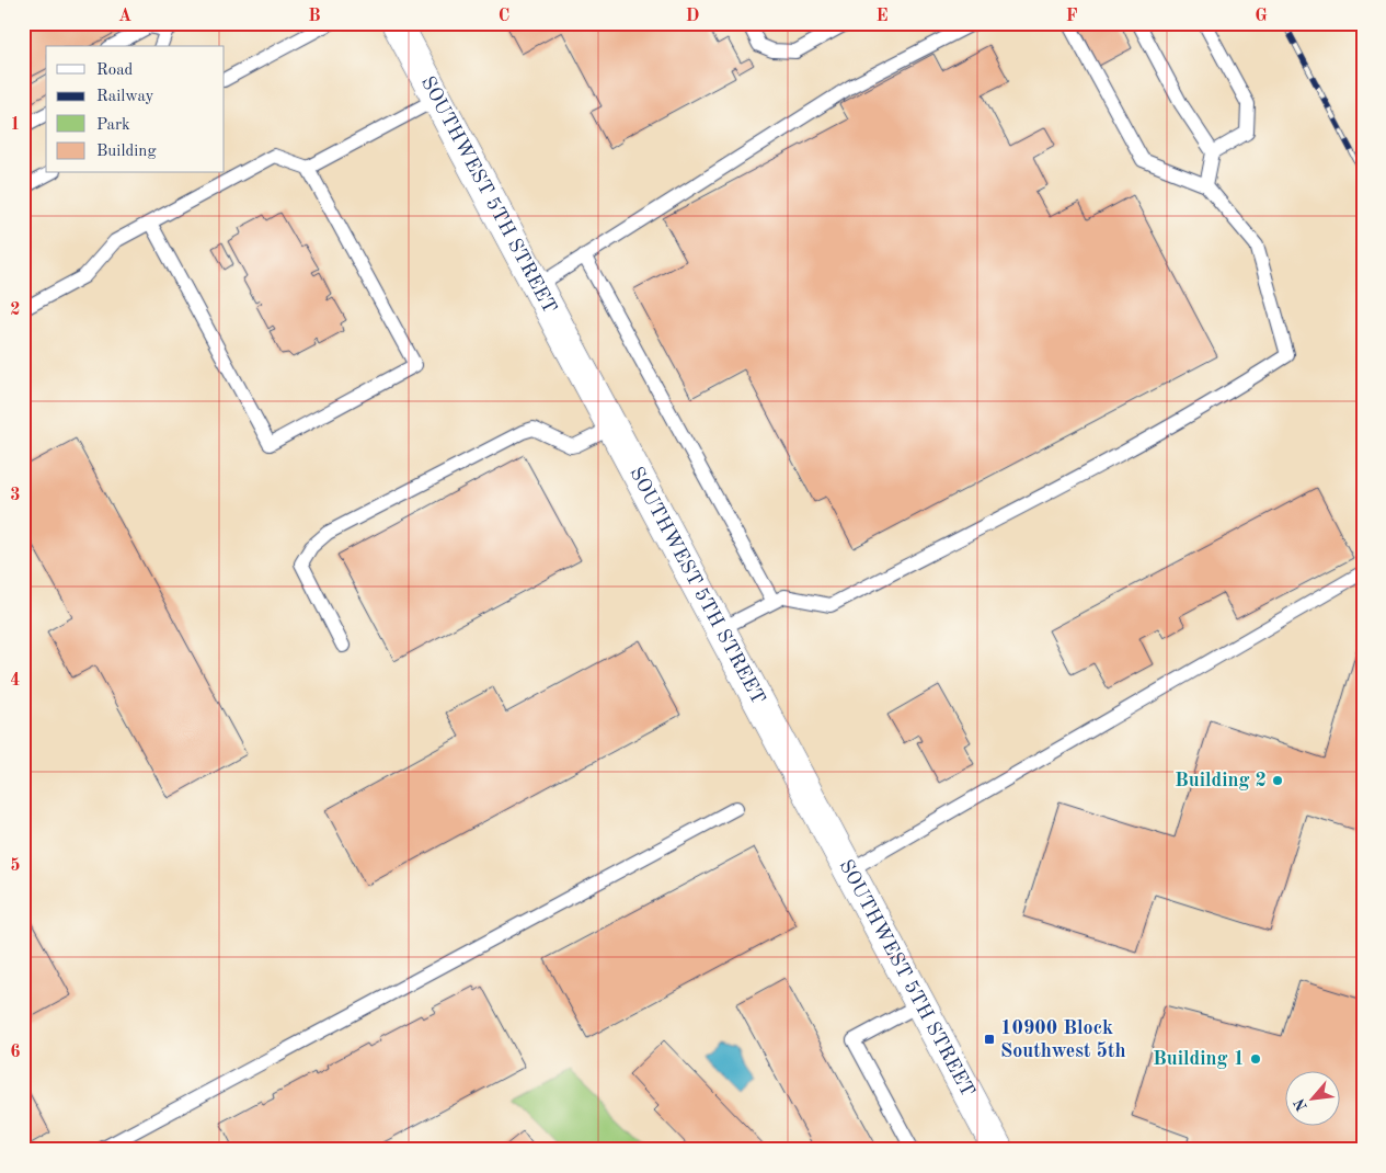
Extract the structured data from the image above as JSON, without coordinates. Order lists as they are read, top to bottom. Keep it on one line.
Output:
{"streets":{"street":["SOUTHWEST 5TH STREET"]},"places":{"other":["Building 2","Building 1"],"transit":["10900 Block Southwest 5th"]},"legend":["Road","Railway","Park","Building"],"north":"bottom left","grid":{"columns":["A","B","C","D","E","F","G"],"rows":["1","2","3","4","5","6"]}}
